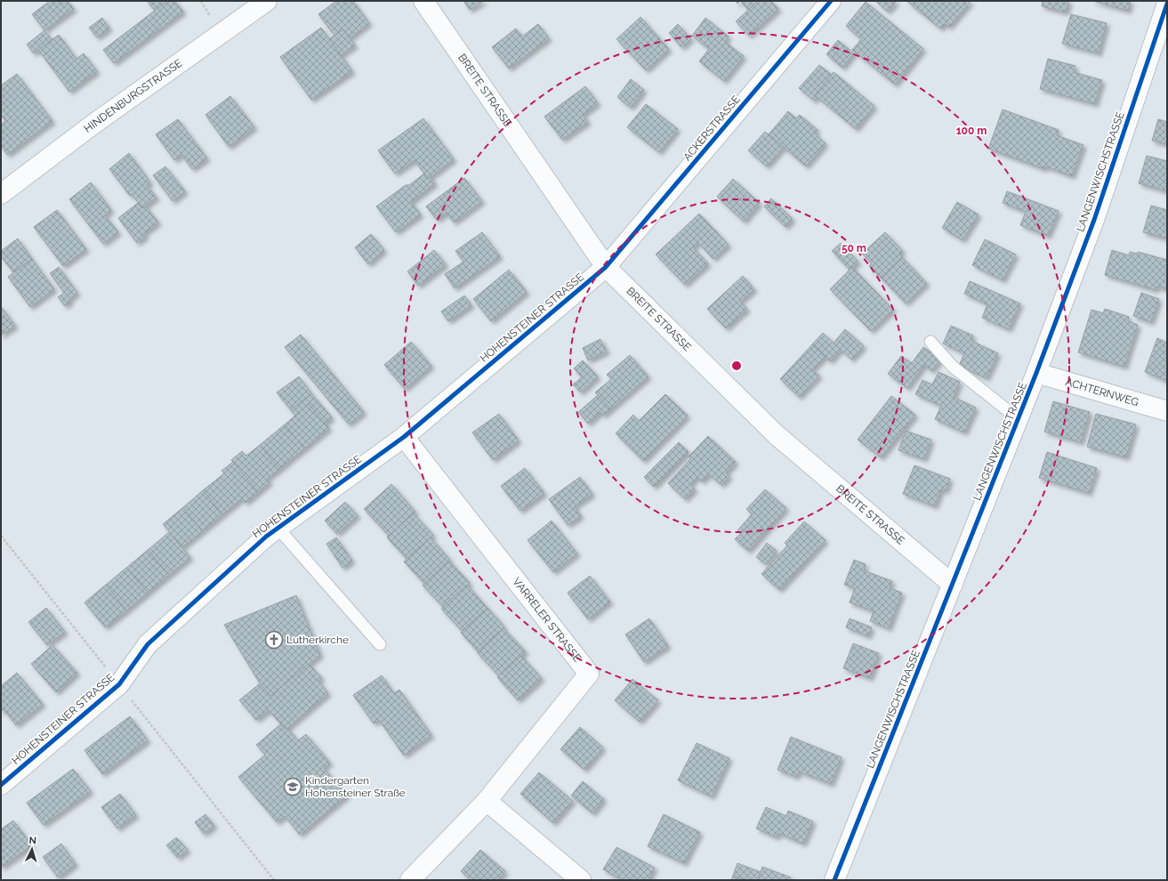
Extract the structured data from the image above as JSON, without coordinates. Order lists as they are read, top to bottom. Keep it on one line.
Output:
{"streets":{"street":["BREITE STRASSE","HINDENBURGSTRASSE","ACKERSTRASSE","LANGENWISCHSTRASSE","HOHENSTEINER STRASSE","ACHTERNWEG","VARRELER STRASSE"]},"crossings":[["BREITE STRASSE","ACKERSTRASSE"],["BREITE STRASSE","LANGENWISCHSTRASSE"],["BREITE STRASSE","HOHENSTEINER STRASSE"],["ACKERSTRASSE","HOHENSTEINER STRASSE"],["LANGENWISCHSTRASSE","ACHTERNWEG"],["HOHENSTEINER STRASSE","VARRELER STRASSE"]],"places":{"church":["Lutherkirche"],"school or university":["Kindergarten Hohensteiner Straße"]},"north":"top","rings":["100 m","50 m"]}
